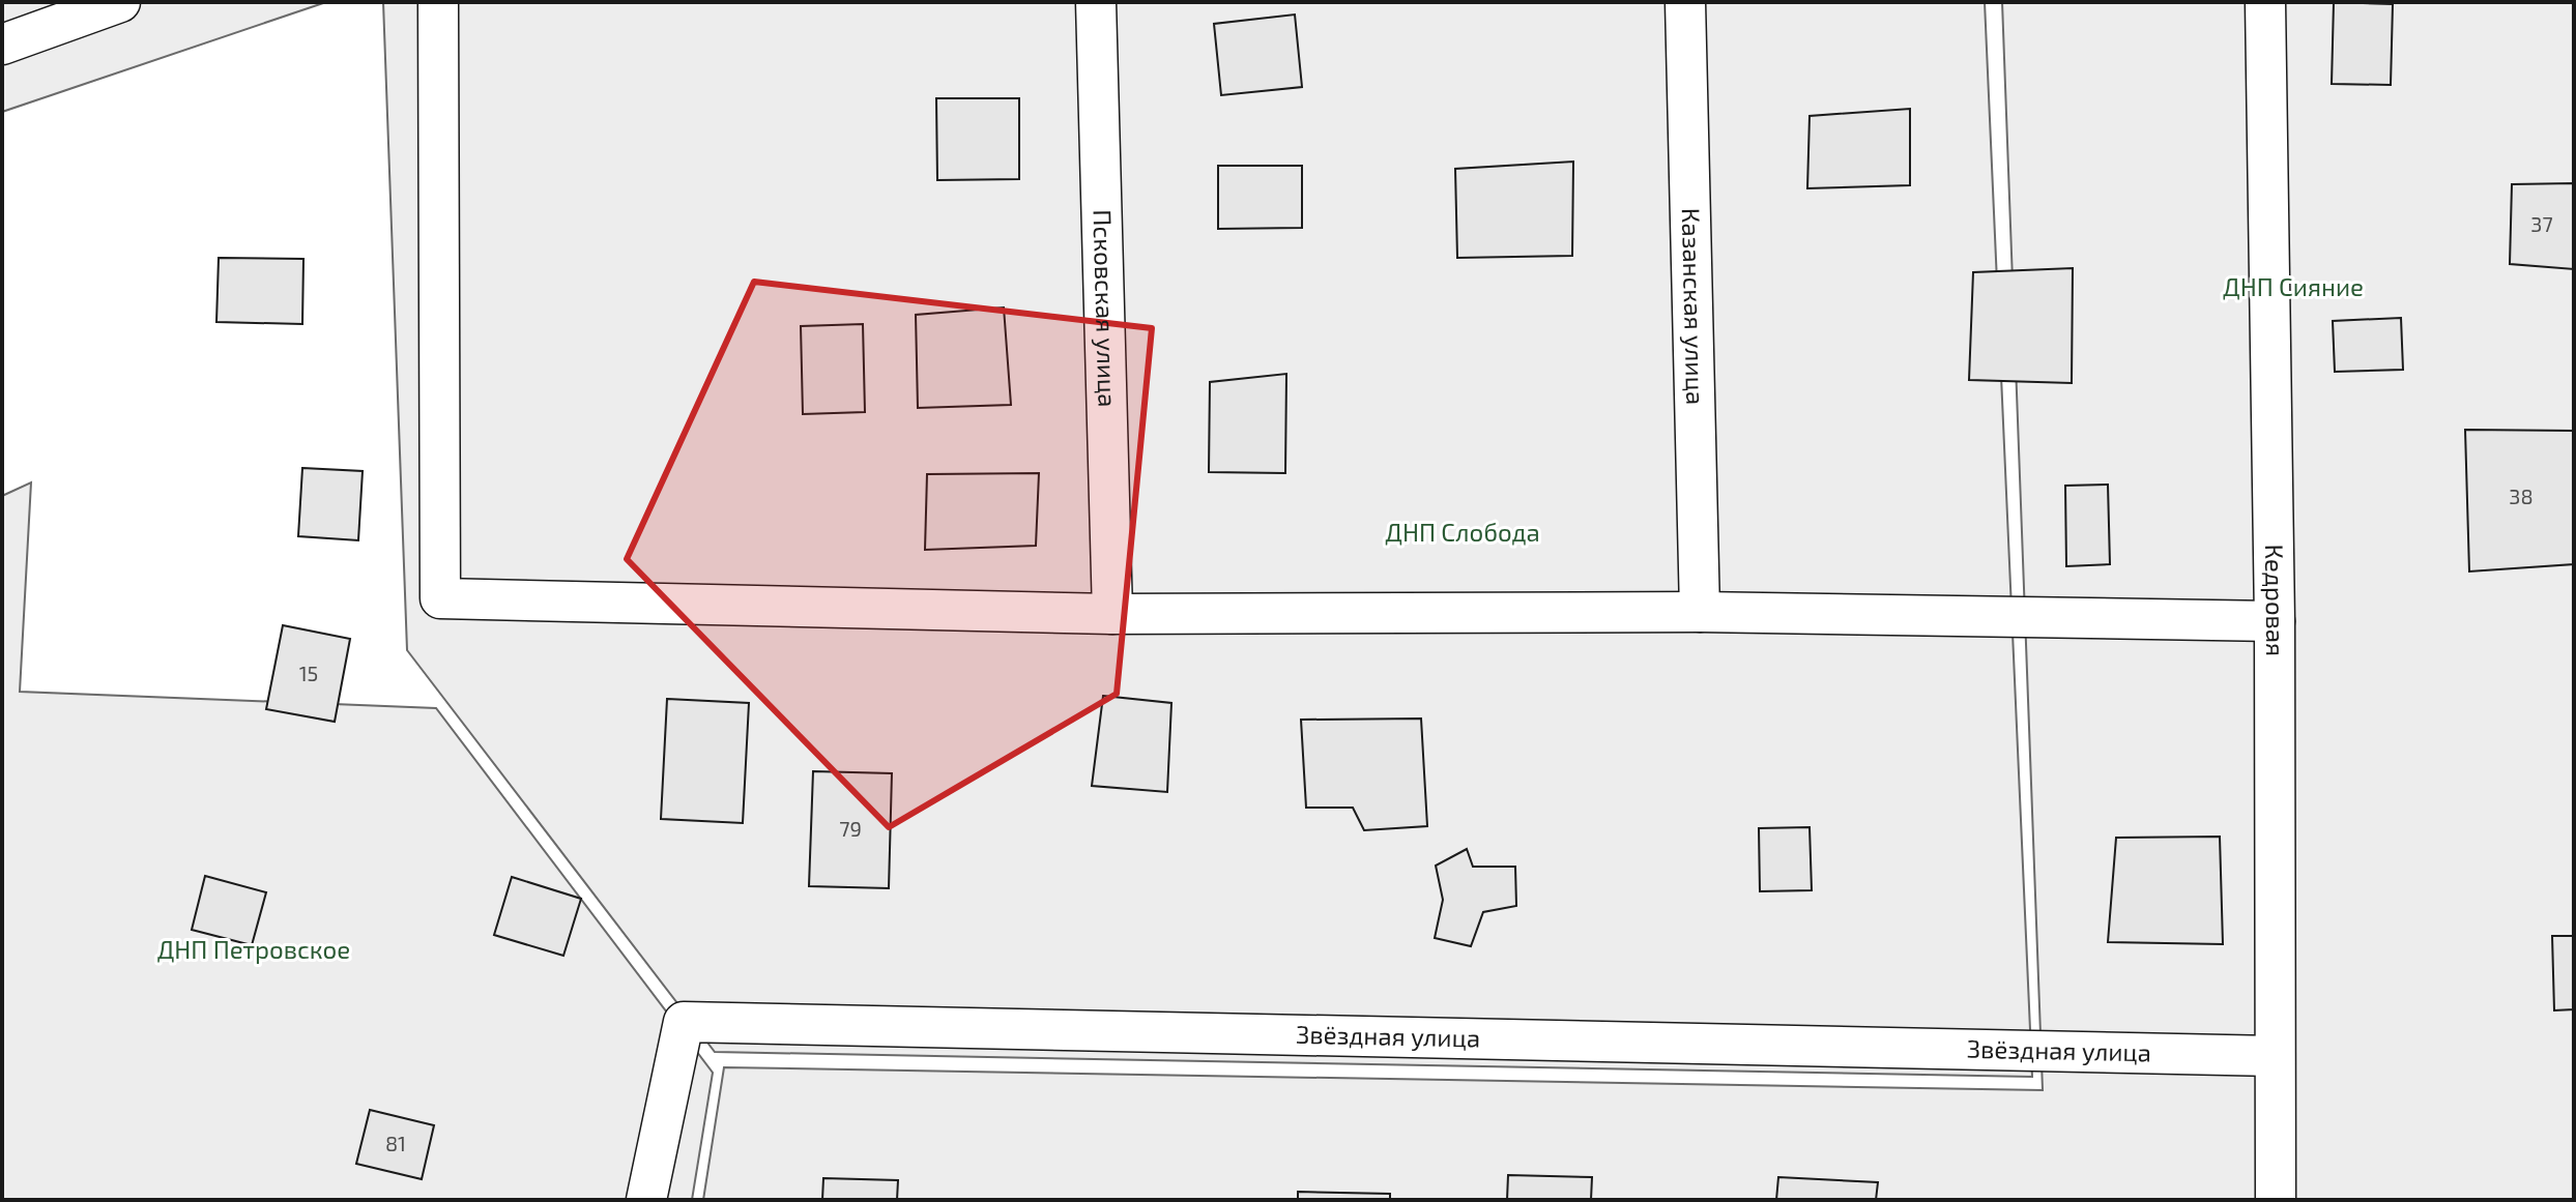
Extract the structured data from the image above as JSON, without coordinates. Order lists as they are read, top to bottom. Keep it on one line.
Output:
{"streets":{"street":["Казанская улица","Псковская улица","Кедровая","Звёздная улица"]},"crossings":[["Кедровая","Звёздная улица"]],"parks":["ДНП Сияние","ДНП Слобода","ДНП Петровское"],"house_numbers":["37","38","15","79","81"]}
